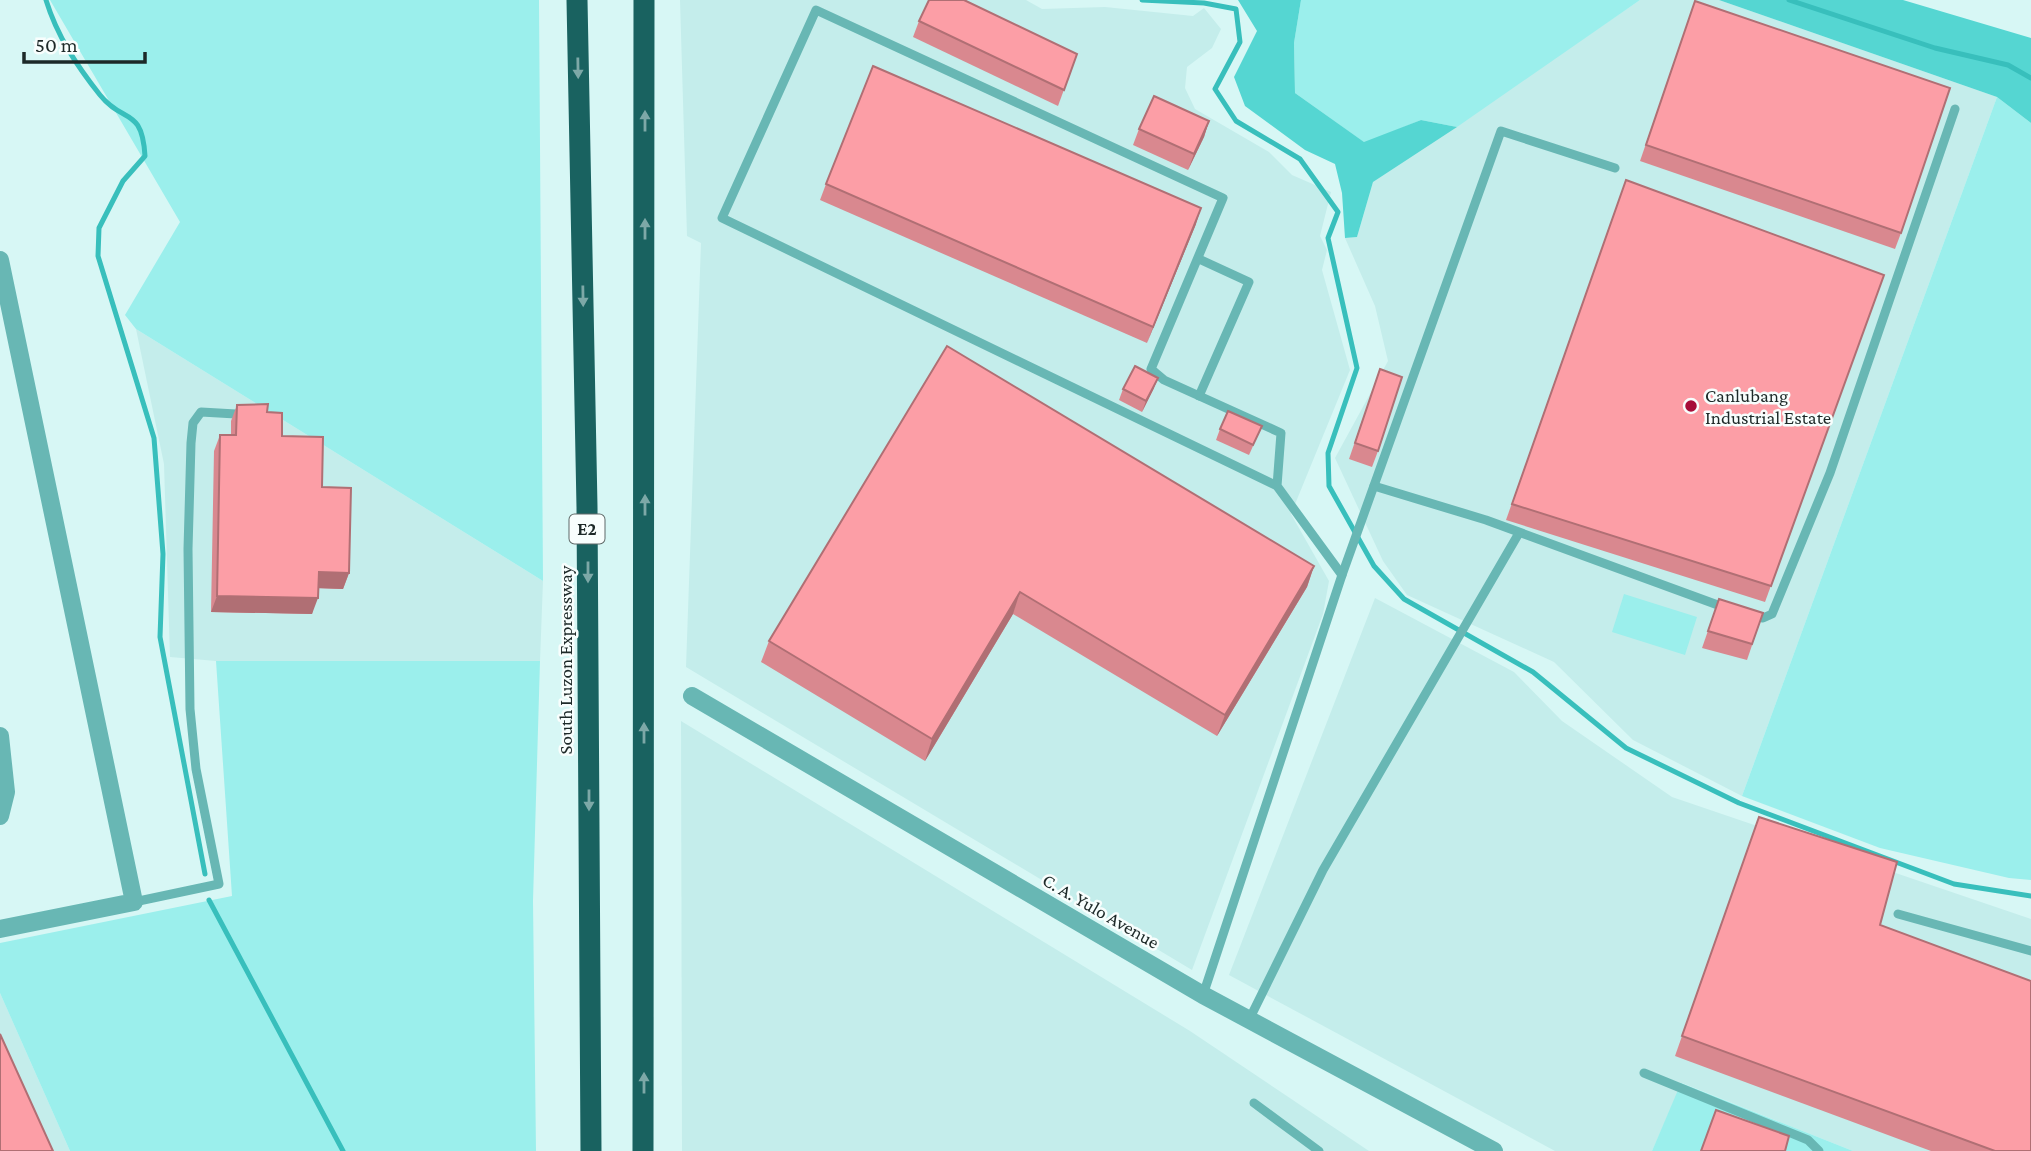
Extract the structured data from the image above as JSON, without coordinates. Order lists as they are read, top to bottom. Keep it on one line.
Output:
{"streets":{"highway":["E2","South Luzon Expressway"],"street":["C. A. Yulo Avenue"]},"places":["Canlubang Industrial Estate"],"scale_bar":"50 m"}
